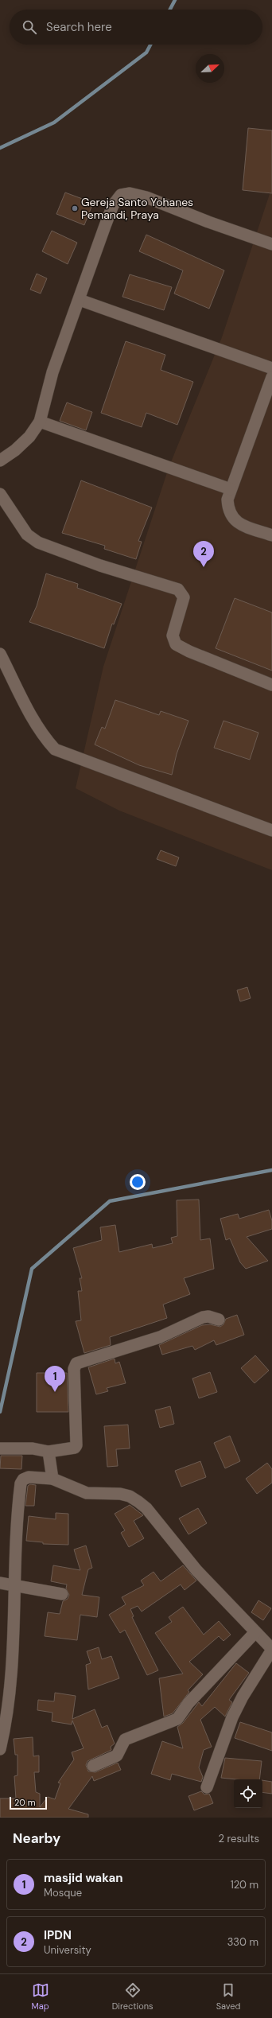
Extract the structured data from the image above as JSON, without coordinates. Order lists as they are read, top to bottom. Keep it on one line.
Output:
{"places":["Gereja Santo Yohanes Pemandi, Praya"],"scale_bar":"20 m","north":"top right","page":{"search":"Search here","pins":["2","1"],"scale":"20 m","heading":["Nearby","2 results"],"list":[{"mark":"1","name":"masjid wakan","note":"Mosque","value":"120 m"},{"mark":"2","name":"IPDN","note":"University","value":"330 m"}],"nav":["Map","Directions","Saved"]}}
